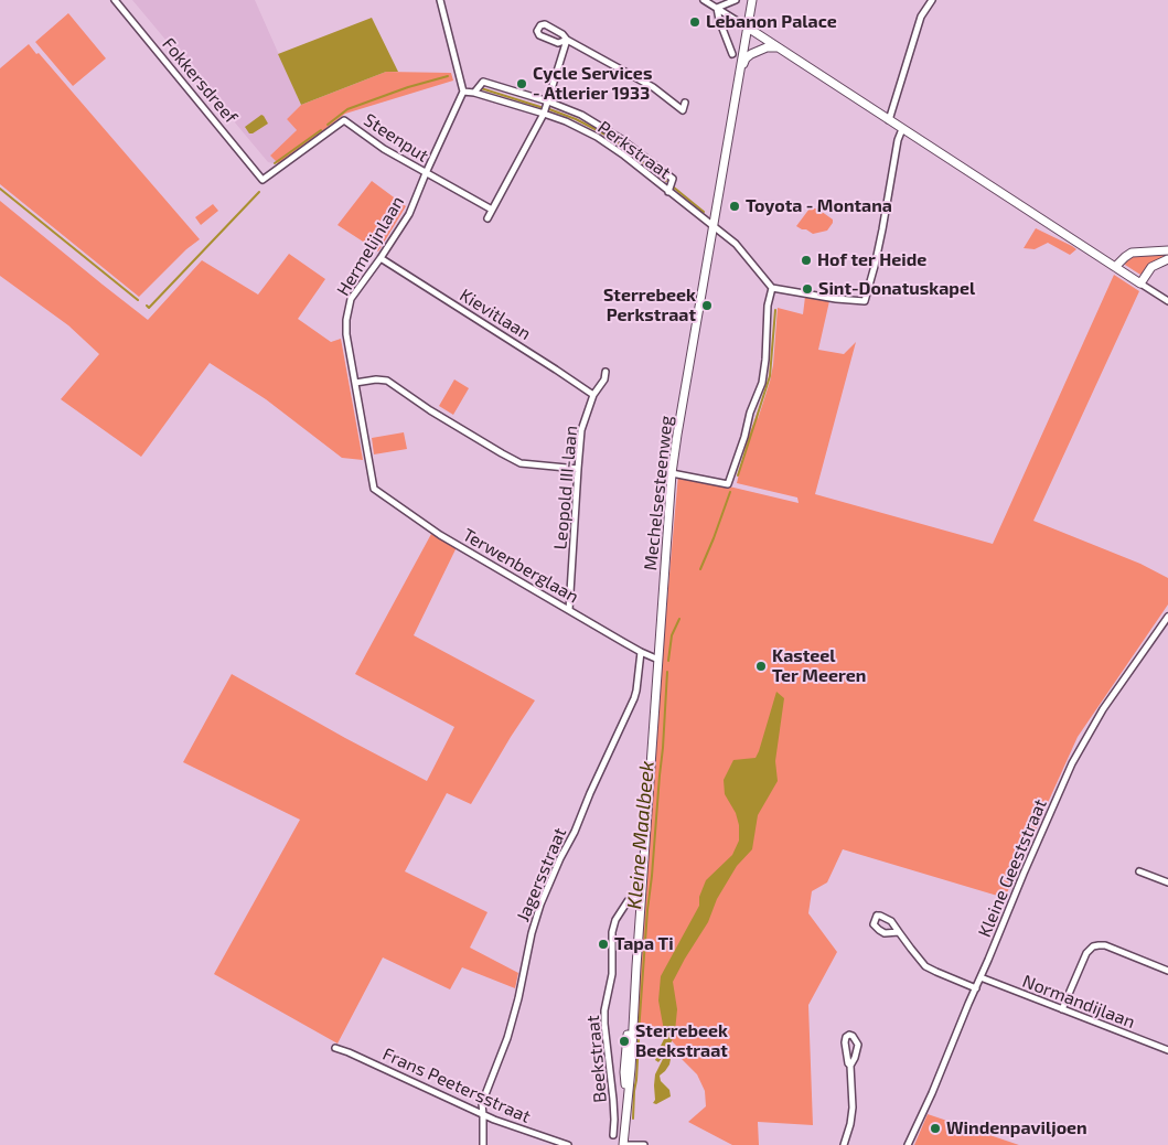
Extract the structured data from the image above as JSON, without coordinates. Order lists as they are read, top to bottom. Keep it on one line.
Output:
{"streets":{"main road":["Mechelsesteenweg"],"street":["Fokkersdreef","Steenput","Perkstraat","Hermelijnlaan","Kievitlaan","Leopold III-laan","Terwenberglaan","Kleine Geeststraat","Jagersstraat","Normandijlaan","Beekstraat","Frans Peetersstraat"]},"crossings":[["Fokkersdreef","Steenput"],["Steenput","Hermelijnlaan"],["Perkstraat","Hermelijnlaan"],["Perkstraat","Mechelsesteenweg"],["Hermelijnlaan","Kievitlaan"],["Hermelijnlaan","Terwenberglaan"],["Kievitlaan","Leopold III-laan"],["Leopold III-laan","Terwenberglaan"],["Mechelsesteenweg","Terwenberglaan"],["Mechelsesteenweg","Beekstraat"],["Terwenberglaan","Jagersstraat"],["Kleine Geeststraat","Normandijlaan"],["Jagersstraat","Frans Peetersstraat"]],"water":["Kleine Maalbeek"],"places":["Lebanon Palace","Cycle Services - Atlerier 1933","Toyota - Montana","Hof ter Heide","Sint-Donatuskapel","Sterrebeek Perkstraat","Kasteel Ter Meeren","Tapa Ti","Sterrebeek Beekstraat","Windenpaviljoen"]}
